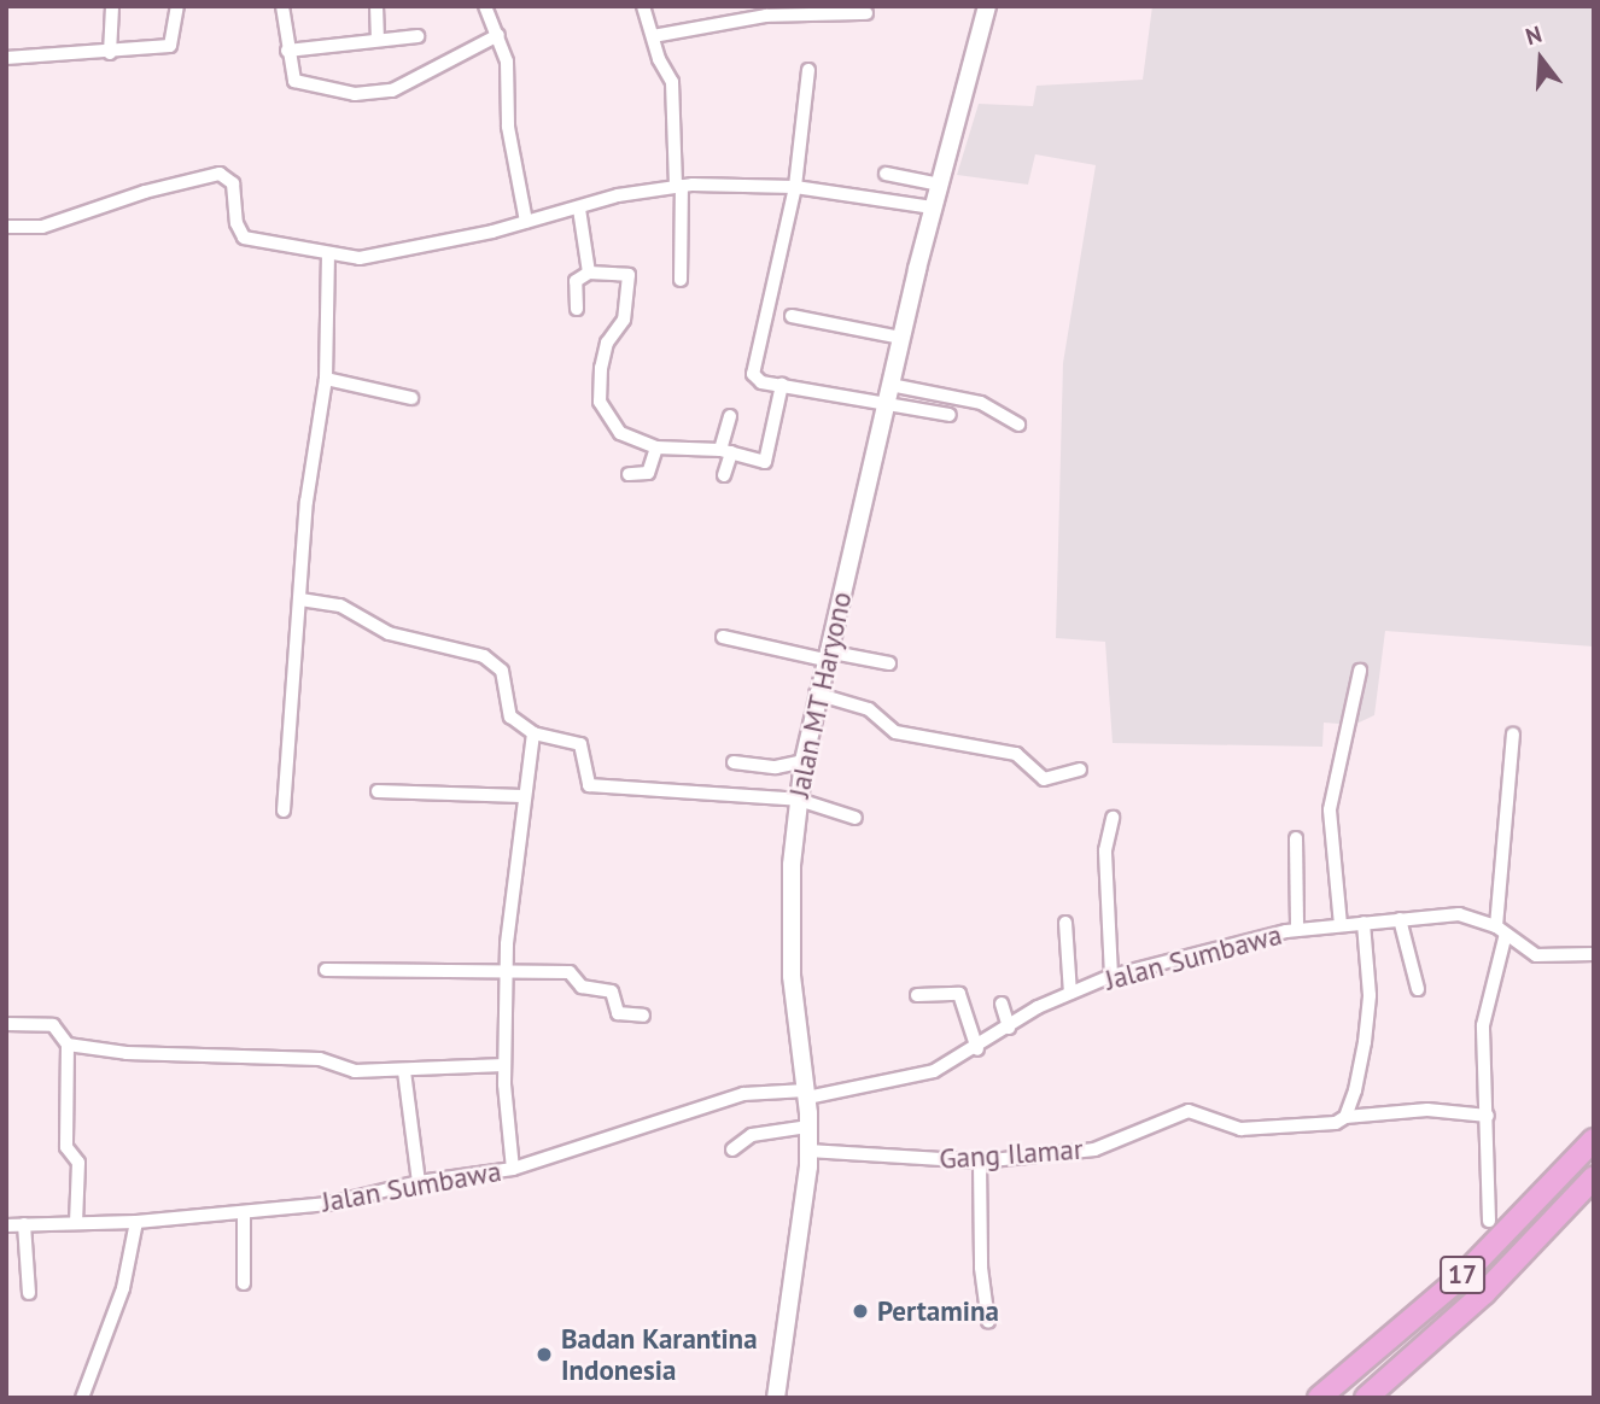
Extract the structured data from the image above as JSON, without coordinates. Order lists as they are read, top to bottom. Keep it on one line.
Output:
{"streets":{"highway":["17"],"main road":["Jalan MT Haryono"],"street":["Jalan Sumbawa","Gang Ilamar"]},"crossings":[["Jalan MT Haryono","Jalan Sumbawa"],["Jalan MT Haryono","Gang Ilamar"]],"places":["Pertamina","Badan Karantina Indonesia"],"north":"top"}
